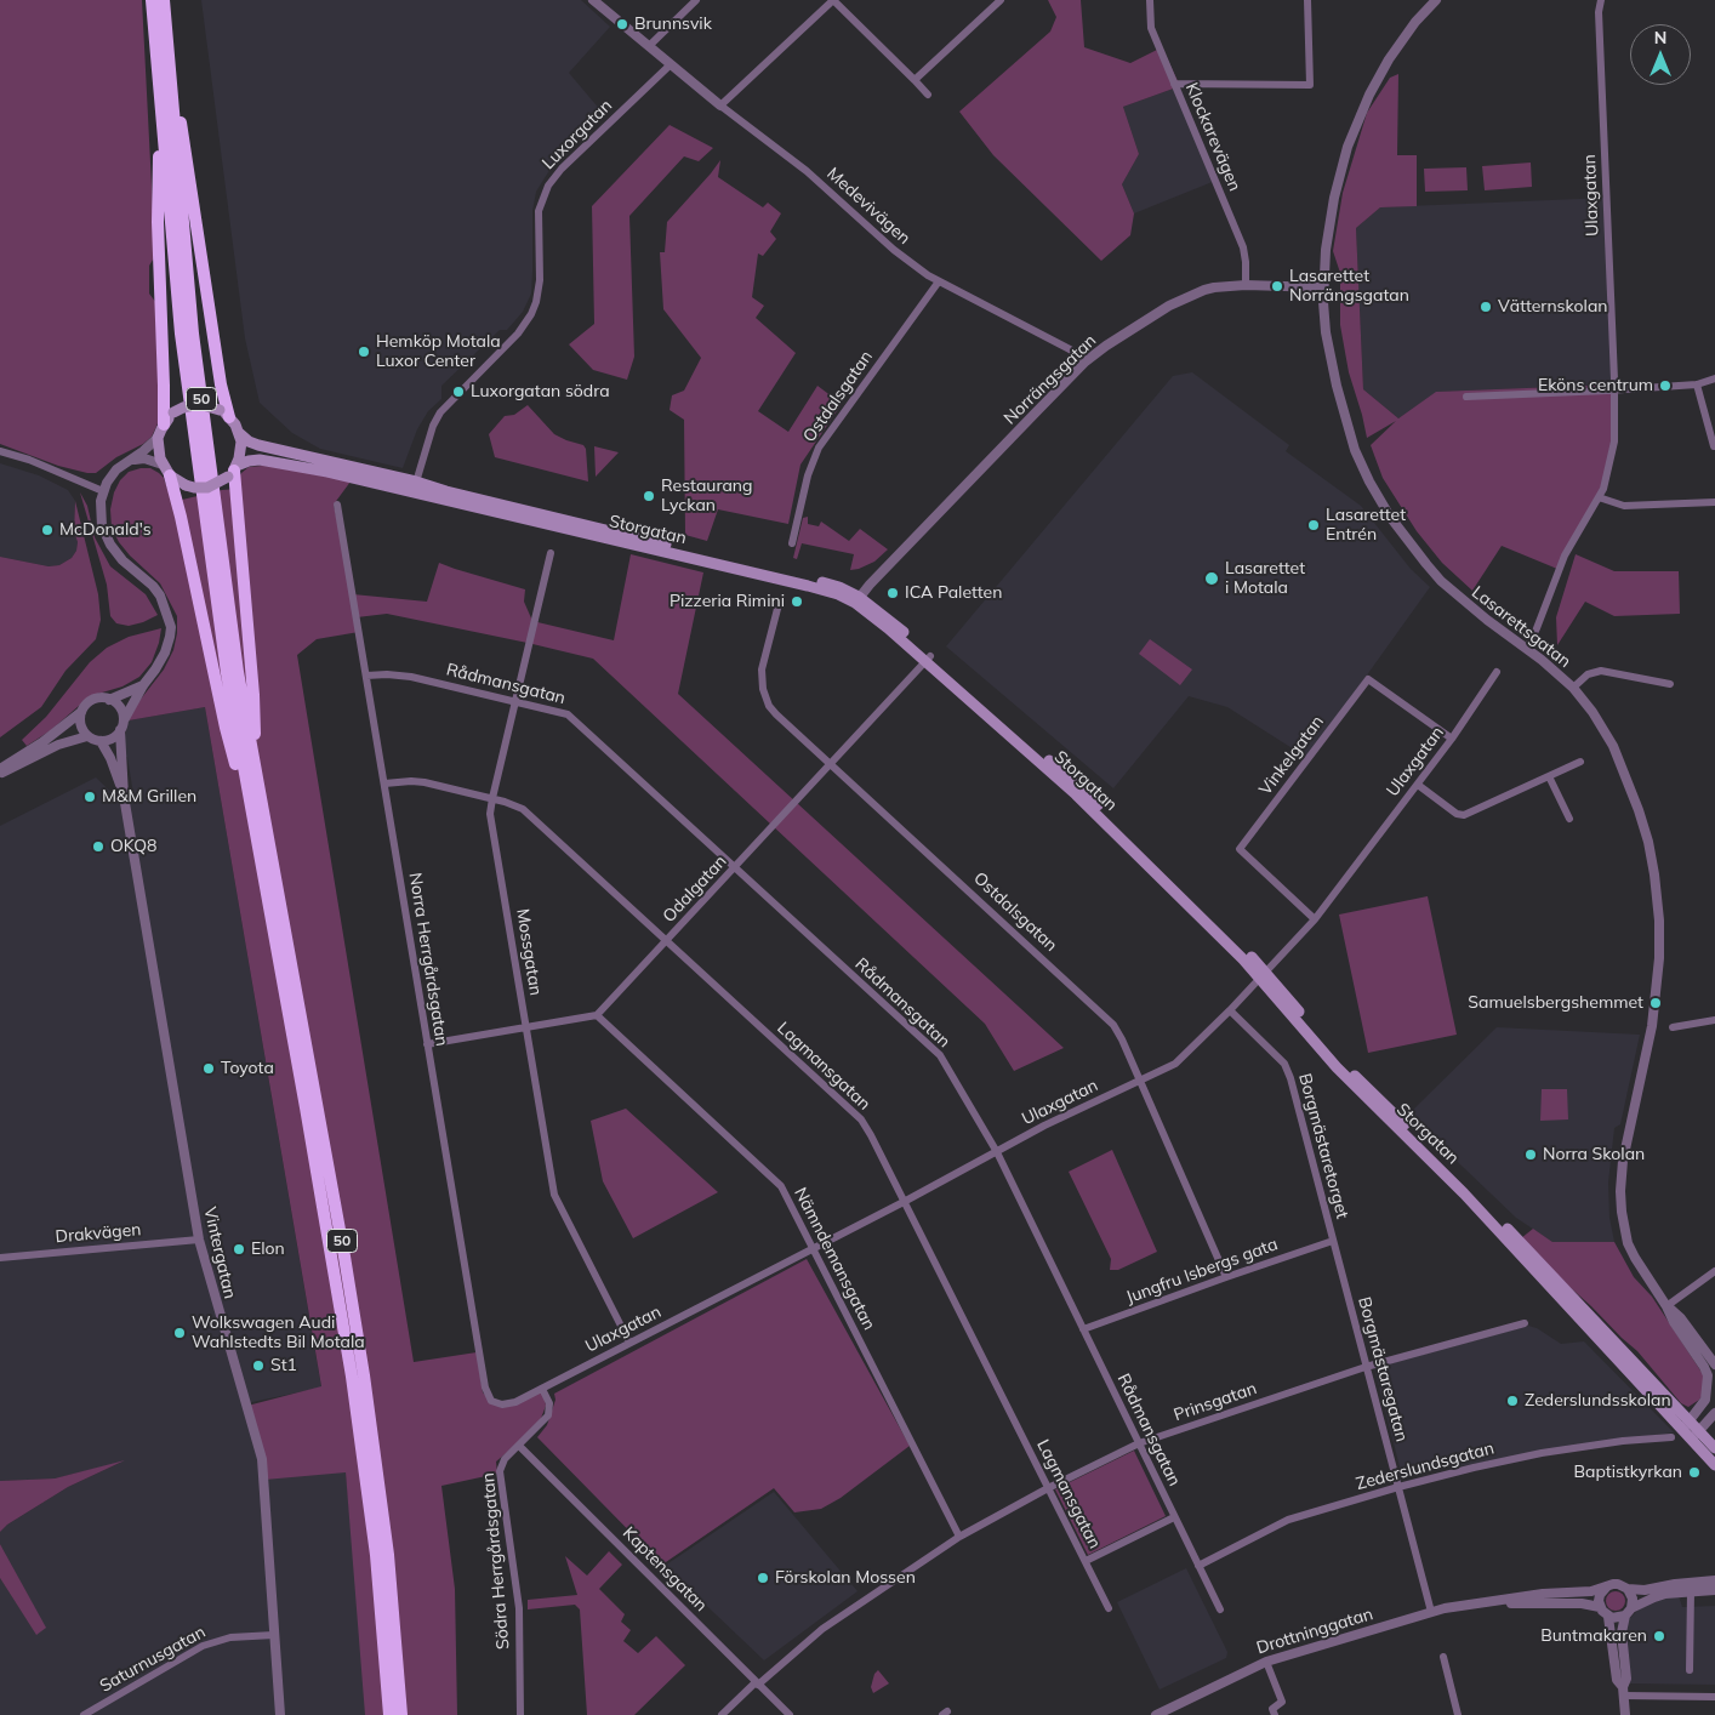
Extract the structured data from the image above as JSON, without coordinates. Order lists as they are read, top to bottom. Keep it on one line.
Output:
{"streets":{"highway":["50"],"main road":["Storgatan"],"street":["Luxorgatan","Klockarevägen","Ulaxgatan","Medevivägen","Norrängsgatan","Ostdalsgatan","Lasarettsgatan","Rådmansgatan","Vinkelgatan","Odalgatan","Mossgatan","Norra Herrgårdsgatan","Lagmansgatan","Borgmästaretorget","Drakvägen","Vintergatan","Nämndemansgatan","Jungfru Isbergs gata","Borgmästaregatan","Prinsgatan","Zederslundsgatan","Södra Herrgårdsgatan","Kaptensgatan","Drottninggatan","Saturnusgatan"]},"crossings":[["Luxorgatan","Medevivägen"],["Luxorgatan","Storgatan"],["Klockarevägen","Norrängsgatan"],["Ulaxgatan","Ostdalsgatan"],["Ulaxgatan","Storgatan"],["Ulaxgatan","Lasarettsgatan"],["Ulaxgatan","Rådmansgatan"],["Ulaxgatan","Vinkelgatan"],["Ulaxgatan","Mossgatan"],["Ulaxgatan","Norra Herrgårdsgatan"],["Ulaxgatan","Lagmansgatan"],["Ulaxgatan","Borgmästaretorget"],["Ulaxgatan","Nämndemansgatan"],["Ulaxgatan","Södra Herrgårdsgatan"],["Medevivägen","Norrängsgatan"],["Medevivägen","Ostdalsgatan"],["Norrängsgatan","Storgatan"],["Norrängsgatan","Lasarettsgatan"],["Ostdalsgatan","Odalgatan"],["Ostdalsgatan","Jungfru Isbergs gata"],["50","Storgatan"],["Storgatan","Lasarettsgatan"],["Storgatan","Odalgatan"],["Rådmansgatan","Odalgatan"],["Rådmansgatan","Mossgatan"],["Rådmansgatan","Norra Herrgårdsgatan"],["Rådmansgatan","Jungfru Isbergs gata"],["Rådmansgatan","Prinsgatan"],["Rådmansgatan","Zederslundsgatan"],["Odalgatan","Lagmansgatan"],["Odalgatan","Nämndemansgatan"],["Mossgatan","Lagmansgatan"],["Norra Herrgårdsgatan","Lagmansgatan"],["Lagmansgatan","Prinsgatan"],["Borgmästaretorget","Jungfru Isbergs gata"],["Borgmästaretorget","Borgmästaregatan"],["Drakvägen","Vintergatan"],["Vintergatan","Saturnusgatan"],["Nämndemansgatan","Prinsgatan"],["Jungfru Isbergs gata","Borgmästaregatan"],["Borgmästaregatan","Prinsgatan"],["Borgmästaregatan","Zederslundsgatan"],["Borgmästaregatan","Drottninggatan"],["Prinsgatan","Kaptensgatan"],["Södra Herrgårdsgatan","Kaptensgatan"]],"places":["Brunnsvik","Lasarettet Norrängsgatan","Vätternskolan","Hemköp Motala Luxor Center","Eköns centrum","Luxorgatan södra","Restaurang Lyckan","Lasarettet Entrén","McDonald's","Lasarettet i Motala","ICA Paletten","Pizzeria Rimini","M&M Grillen","OKQ8","Samuelsbergshemmet","Toyota","Norra Skolan","Elon","Wolkswagen Audi Wahlstedts Bil Motala","St1","Zederslundsskolan","Baptistkyrkan","Förskolan Mossen","Buntmakaren"],"north":"top"}
